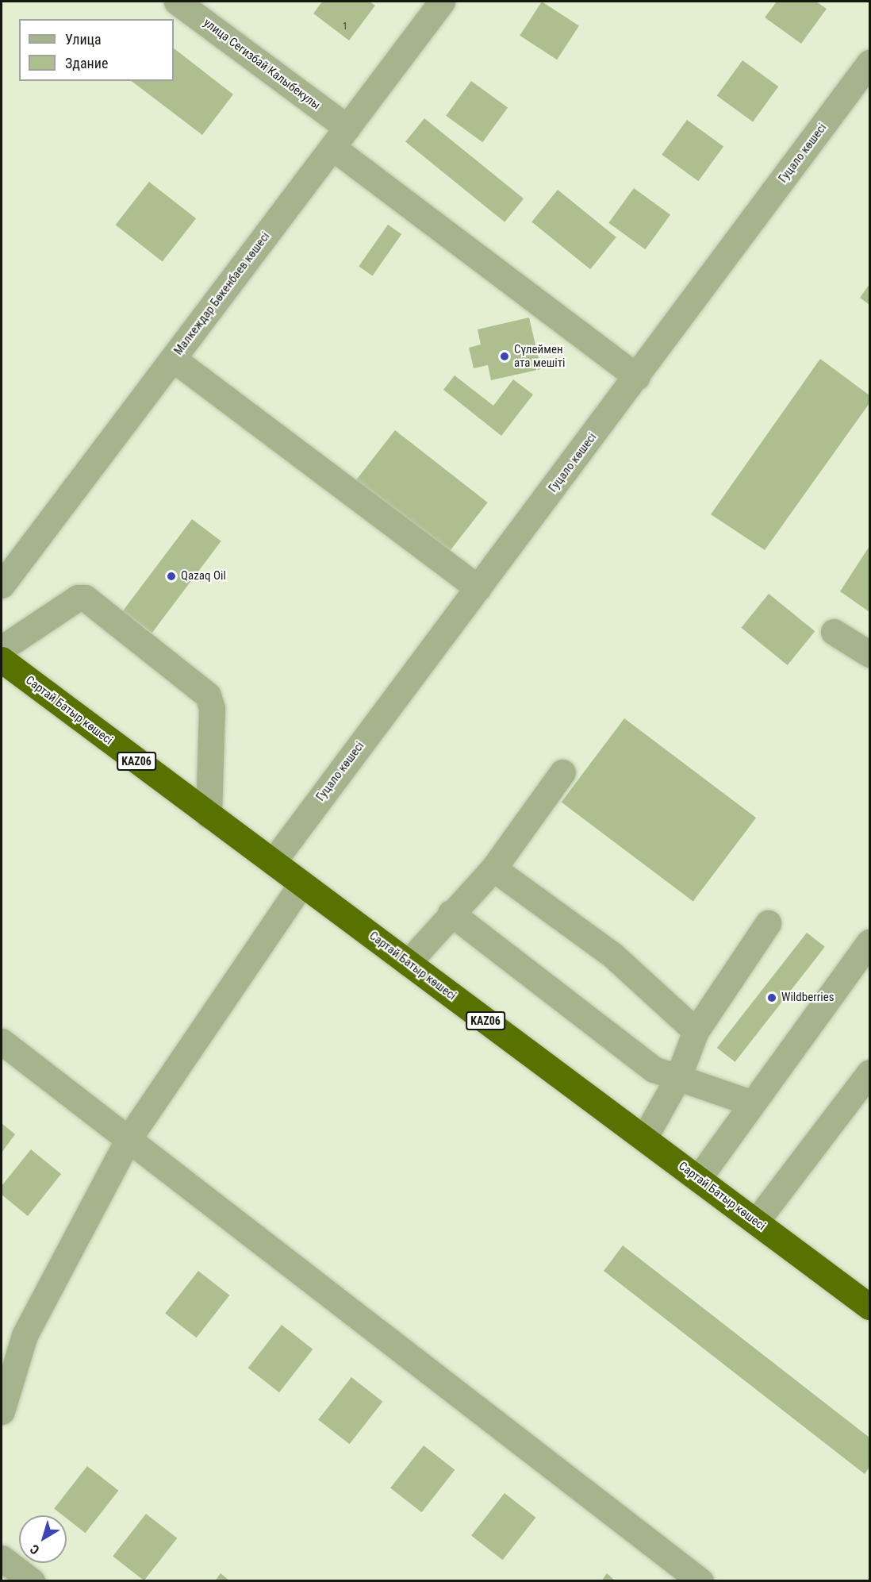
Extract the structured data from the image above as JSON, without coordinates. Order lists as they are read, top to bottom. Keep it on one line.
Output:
{"streets":{"highway":["Сартай Батыр көшесі","KАZ06"],"street":["улица Сегизбай Калыбекулы","Гуцало көшесі","Малкеждар Бөкенбаев көшесі"]},"crossings":[["улица Сегизбай Калыбекулы","Гуцало көшесі"],["улица Сегизбай Калыбекулы","Малкеждар Бөкенбаев көшесі"],["Гуцало көшесі","Сартай Батыр көшесі"]],"places":["Сүлеймен ата мешіті","Qazaq Oil","Wildberries"],"house_numbers":["1"],"legend":["Улица","Здание"],"north":"bottom left"}
